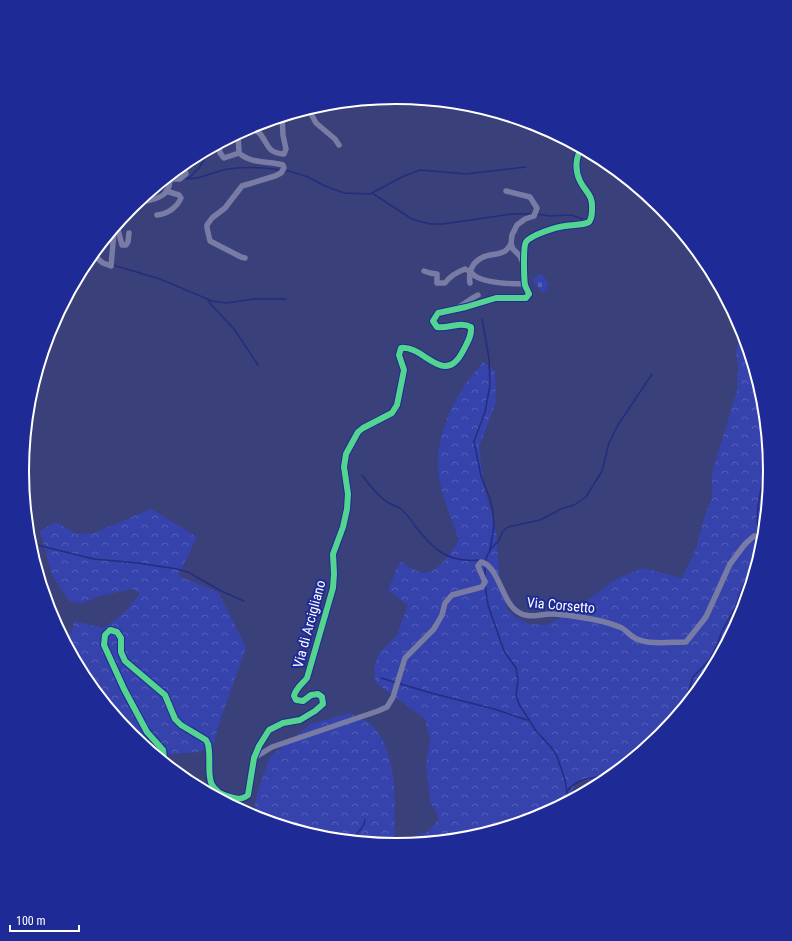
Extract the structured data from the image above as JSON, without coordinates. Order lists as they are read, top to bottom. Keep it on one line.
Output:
{"streets":{"street":["Via Corsetto","Via di Arcigliano"]},"crossings":[["Via Corsetto","Via di Arcigliano"]],"scale_bar":"100 m"}
